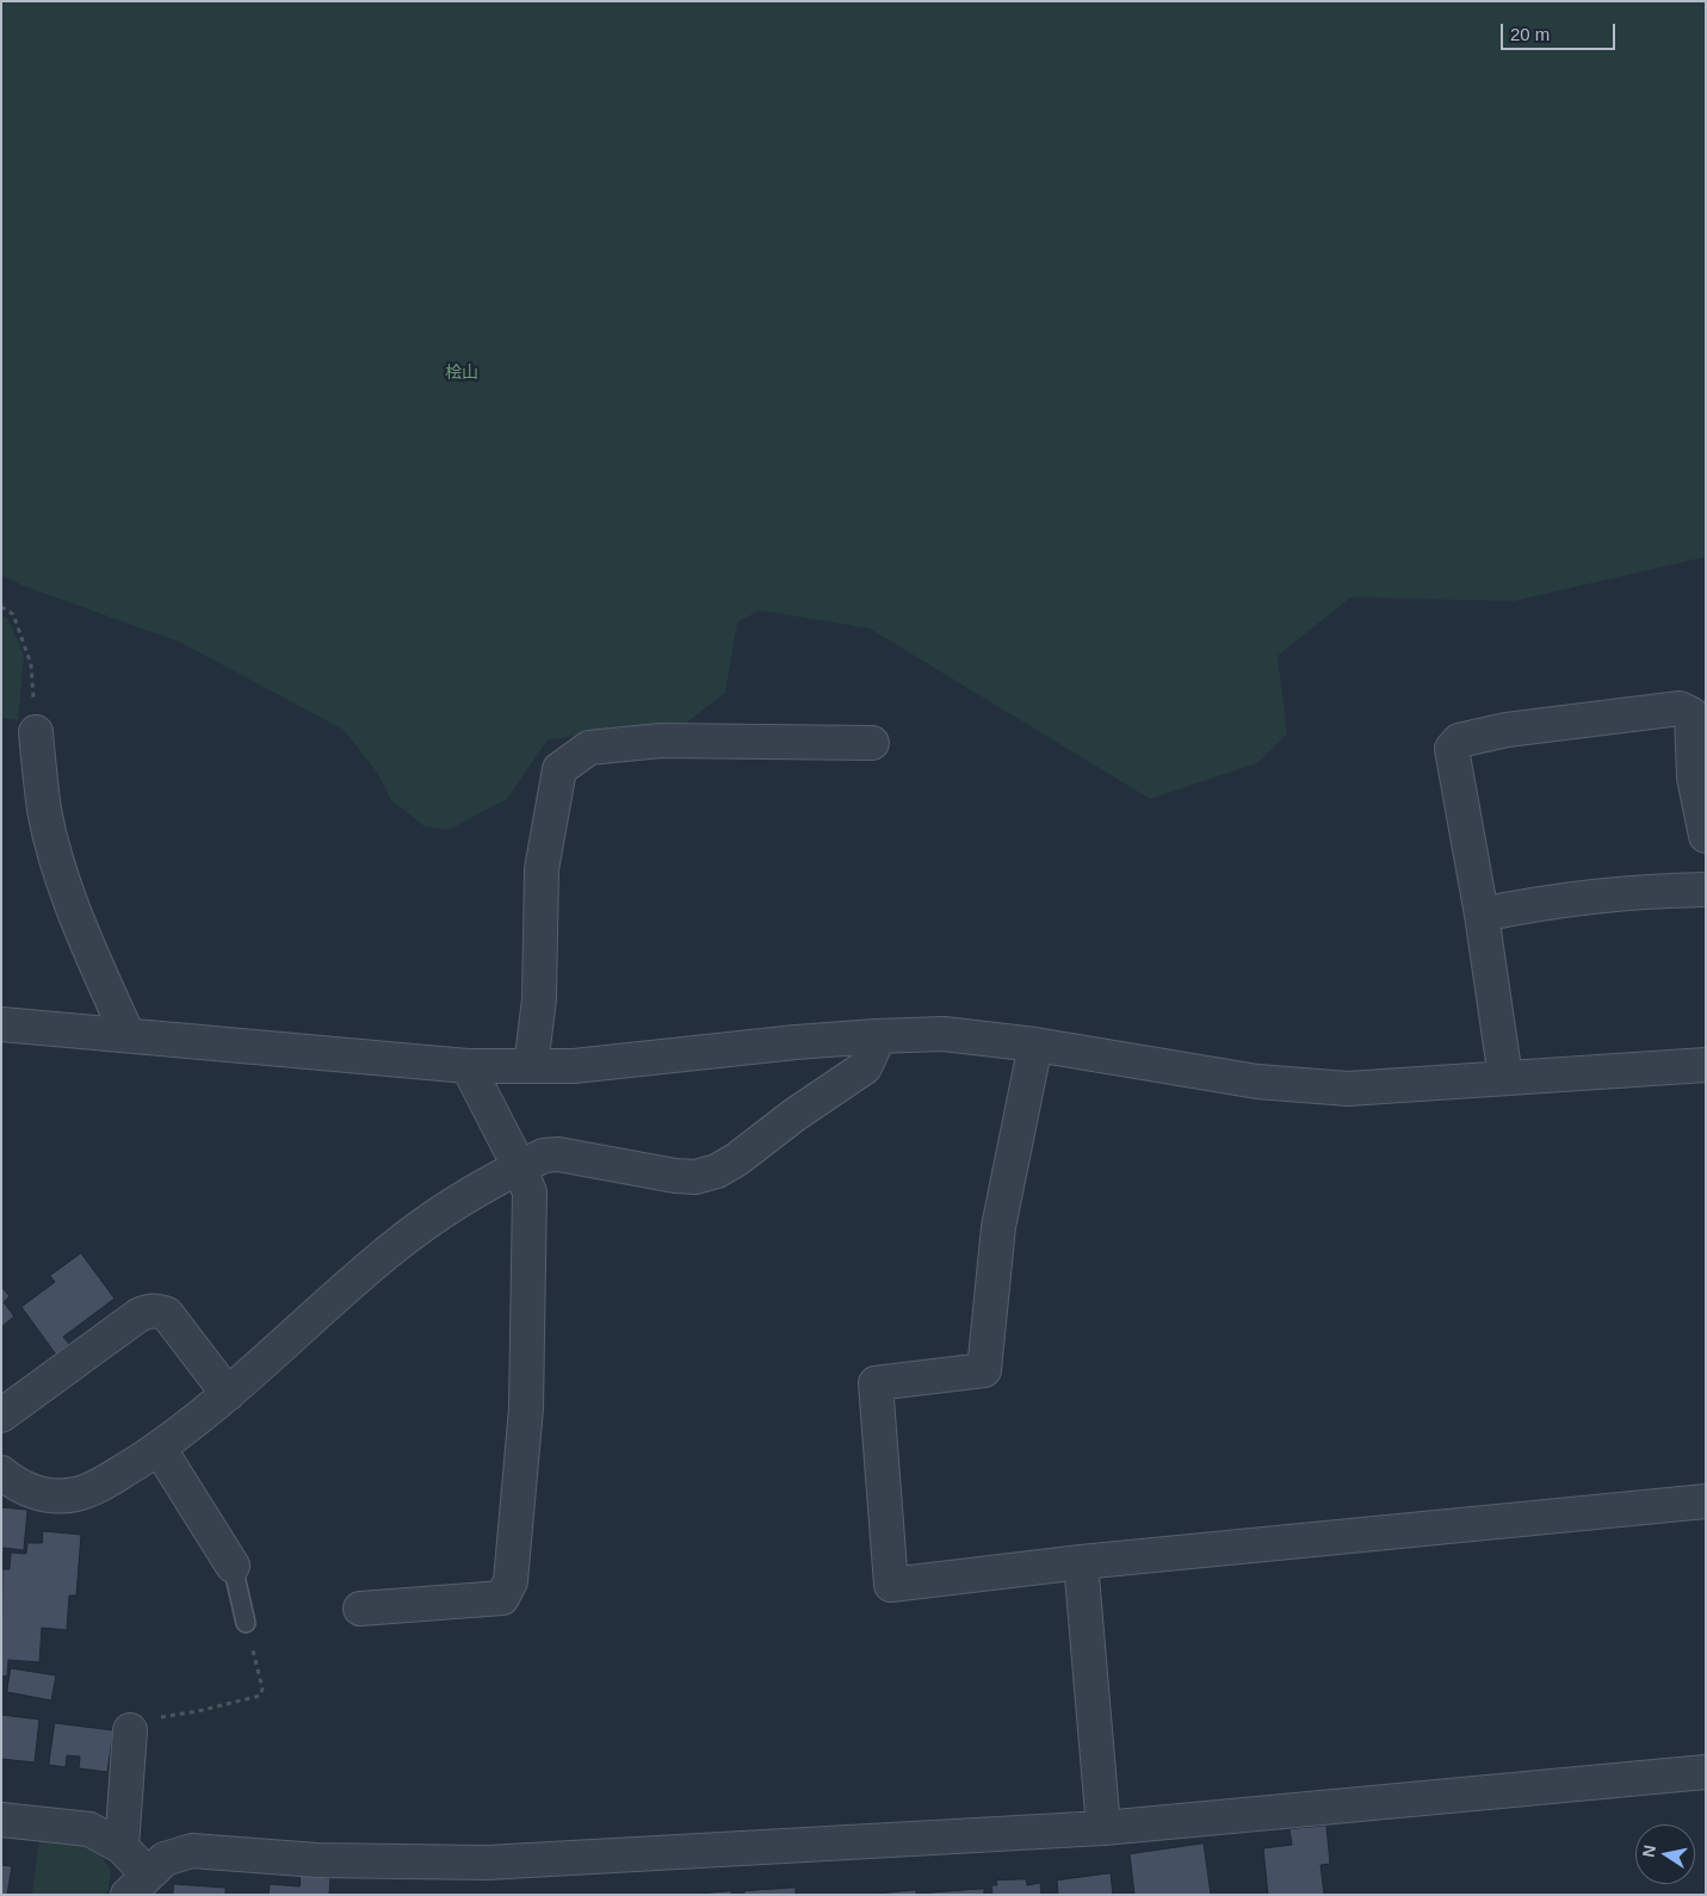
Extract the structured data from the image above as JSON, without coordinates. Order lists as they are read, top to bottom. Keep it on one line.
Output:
{"parks":["桧山"],"scale_bar":"20 m","north":"left"}
